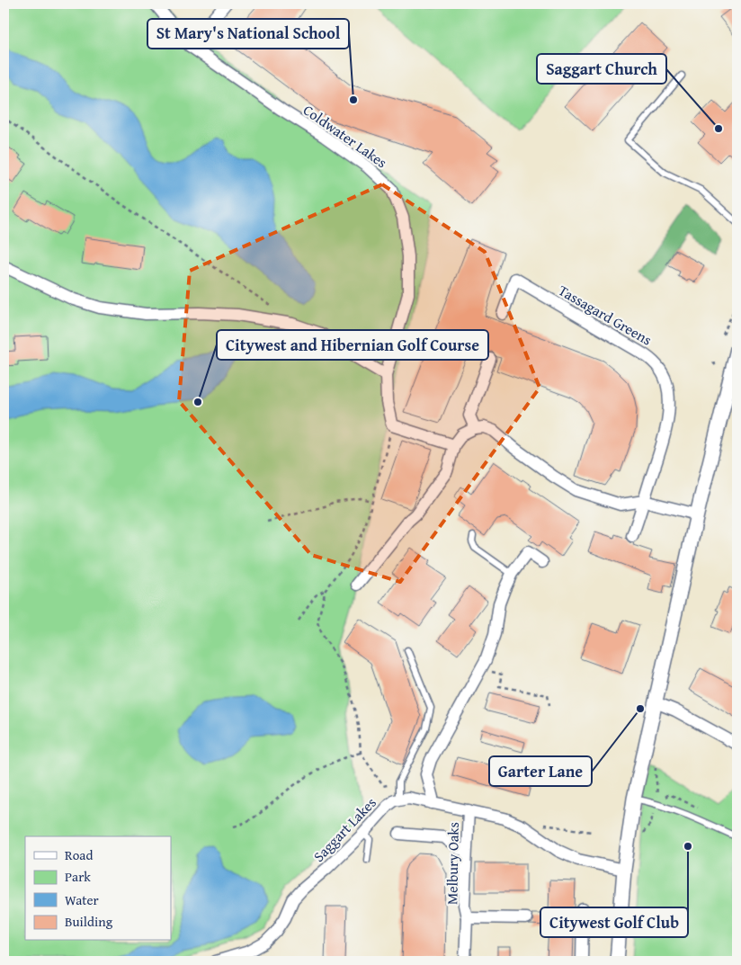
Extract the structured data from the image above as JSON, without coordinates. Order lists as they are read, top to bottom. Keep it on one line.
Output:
{"streets":{"street":["Coldwater Lakes","Tassagard Greens","Saggart Lakes","Melbury Oaks"]},"crossings":[["Saggart Lakes","Melbury Oaks"]],"places":["St Mary's National School","Saggart Church","Citywest and Hibernian Golf Course","Garter Lane","Citywest Golf Club"],"legend":["Road","Park","Water","Building"]}
